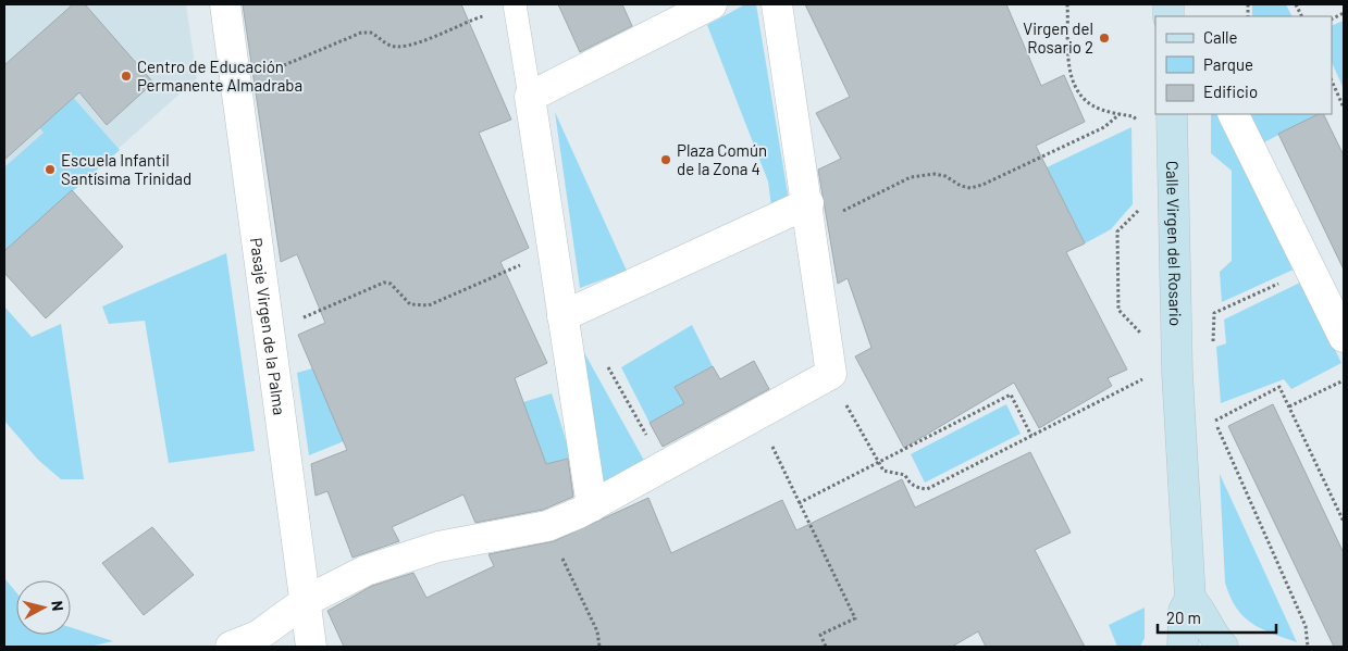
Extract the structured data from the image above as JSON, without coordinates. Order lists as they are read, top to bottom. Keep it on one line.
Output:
{"streets":{"street":["Calle Virgen del Rosario","Pasaje Virgen de la Palma"]},"places":["Virgen del Rosario 2","Centro de Educación Permanente Almadraba","Plaza Común de la Zona 4","Escuela Infantil Santísima Trinidad"],"legend":["Calle","Parque","Edificio"],"scale_bar":"20 m","north":"right"}
